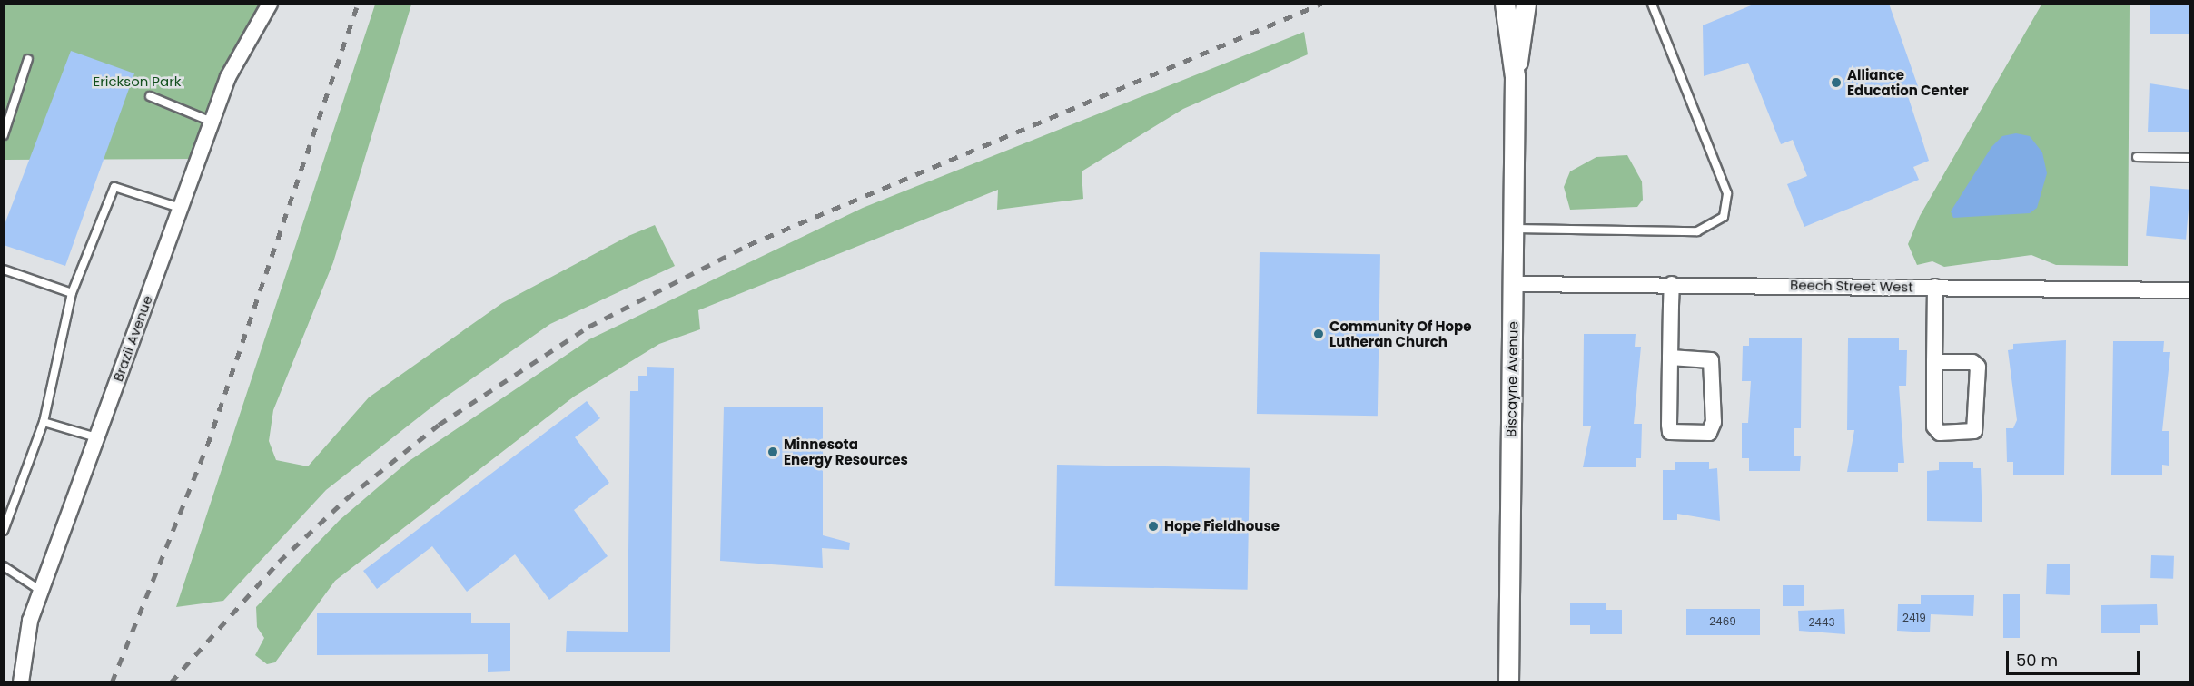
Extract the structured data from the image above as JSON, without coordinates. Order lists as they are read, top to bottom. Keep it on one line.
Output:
{"streets":{"street":["Beech Street West","Brazil Avenue","Biscayne Avenue"]},"crossings":[["Beech Street West","Biscayne Avenue"]],"parks":["Erickson Park"],"places":["Alliance Education Center","Community Of Hope Lutheran Church","Minnesota Energy Resources","Hope Fieldhouse"],"house_numbers":["2419","2469","2443"],"scale_bar":"50 m"}
